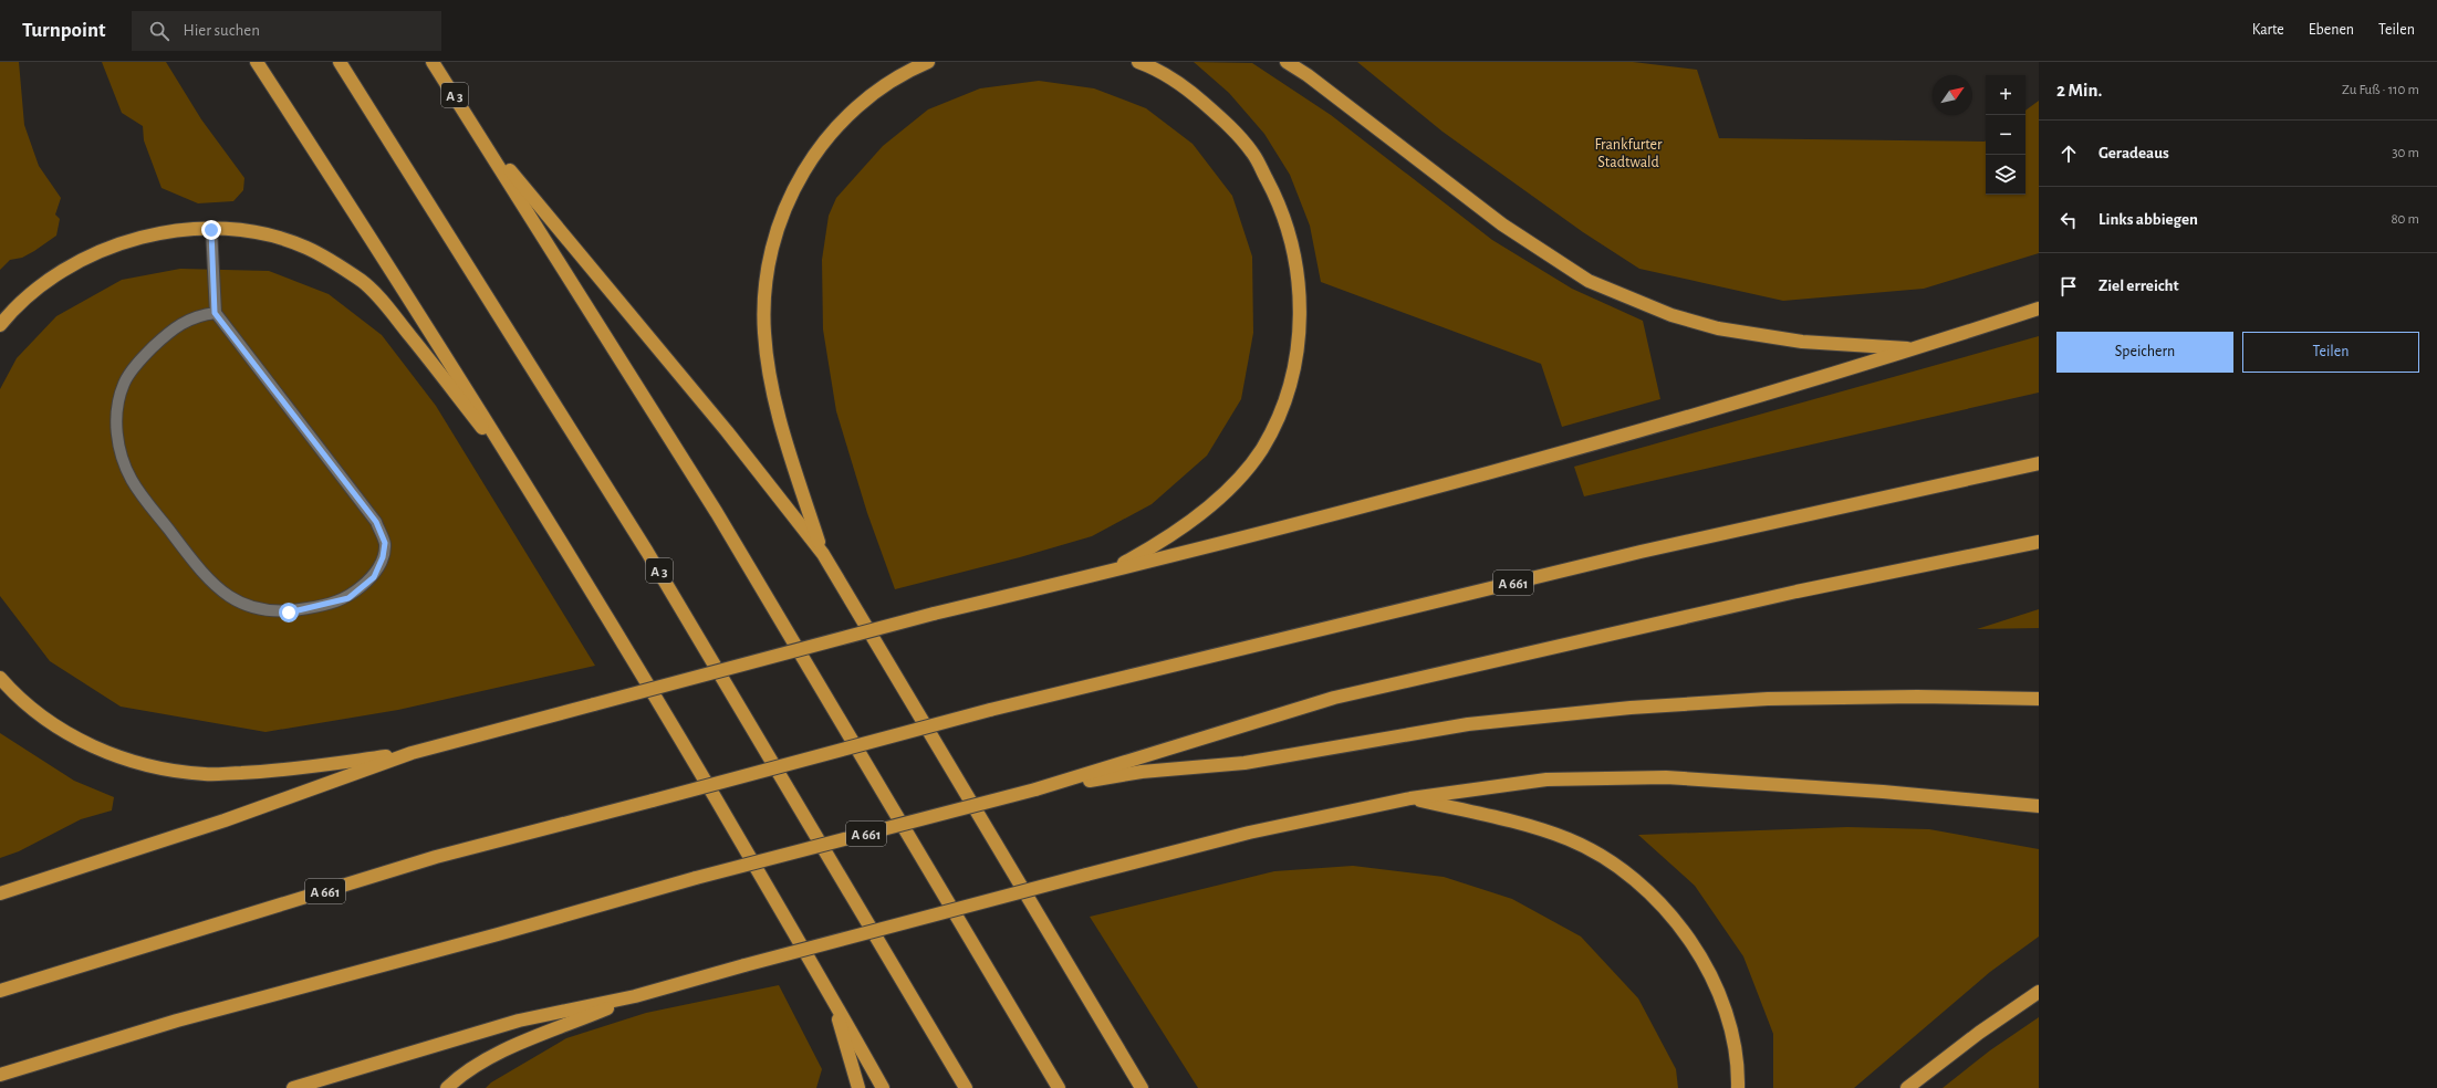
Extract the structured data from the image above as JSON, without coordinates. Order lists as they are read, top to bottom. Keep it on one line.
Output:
{"streets":{"highway":["A 3","A 661"]},"parks":["Frankfurter Stadtwald"],"north":"top right","page":{"header":"Turnpoint","search":"Hier suchen","nav":["Karte","Ebenen","Teilen"],"heading":["2 Min.","Zu Fuß · 110 m"],"map_buttons":["+","−"],"list":[["Geradeaus","30 m"],["Links abbiegen","80 m"],"Ziel erreicht"],"buttons":["Speichern","Teilen"]}}
